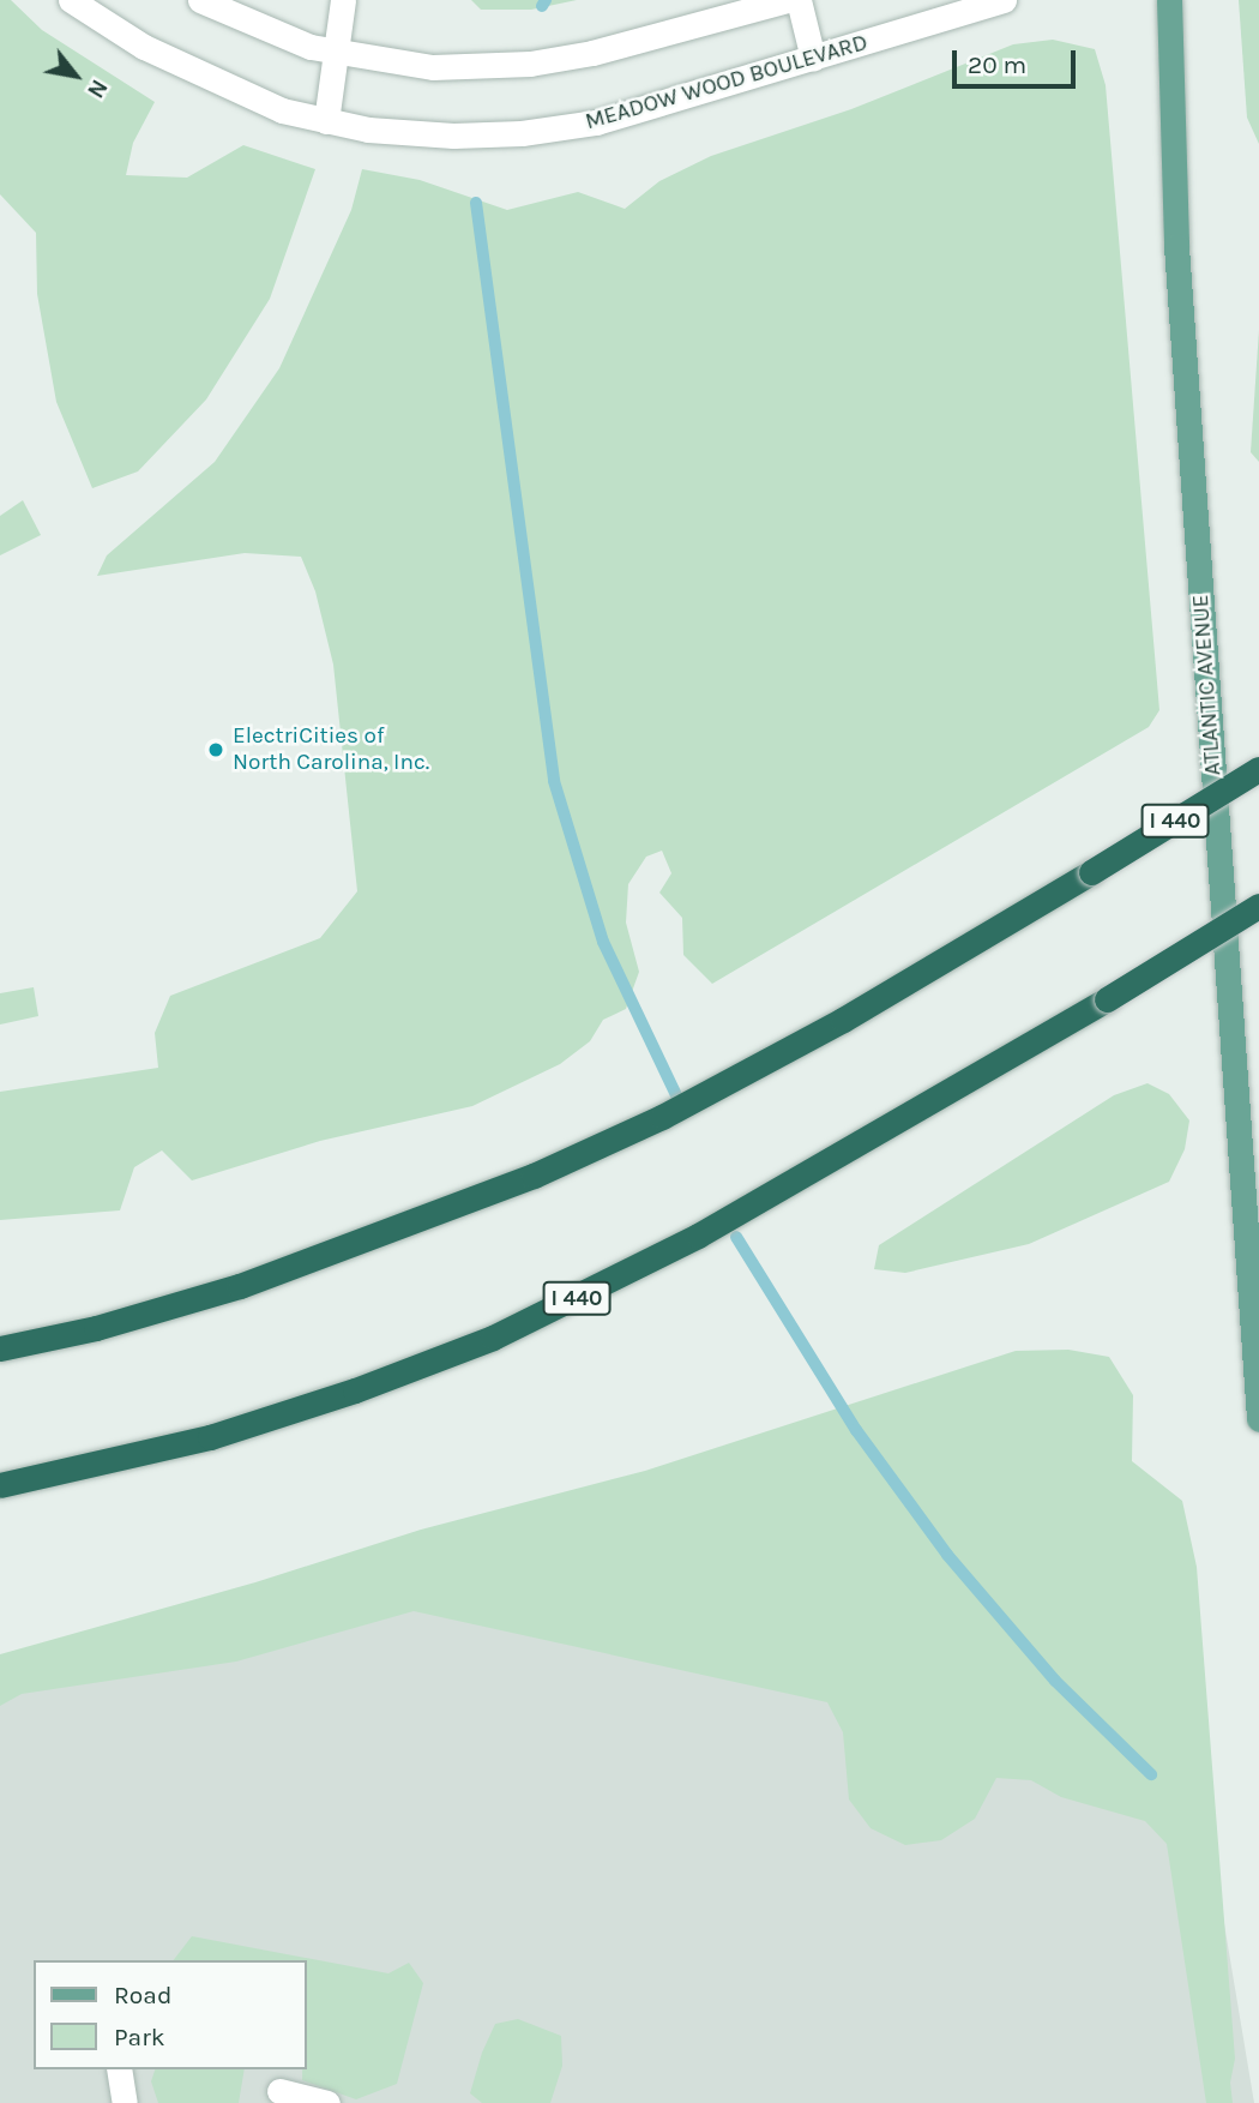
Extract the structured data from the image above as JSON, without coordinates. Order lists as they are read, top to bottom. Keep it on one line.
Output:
{"streets":{"highway":["I 440"],"main road":["ATLANTIC AVENUE"],"street":["MEADOW WOOD BOULEVARD"]},"places":["ElectriCities of North Carolina, Inc."],"legend":["Road","Park"],"scale_bar":"20 m","north":"bottom right"}
